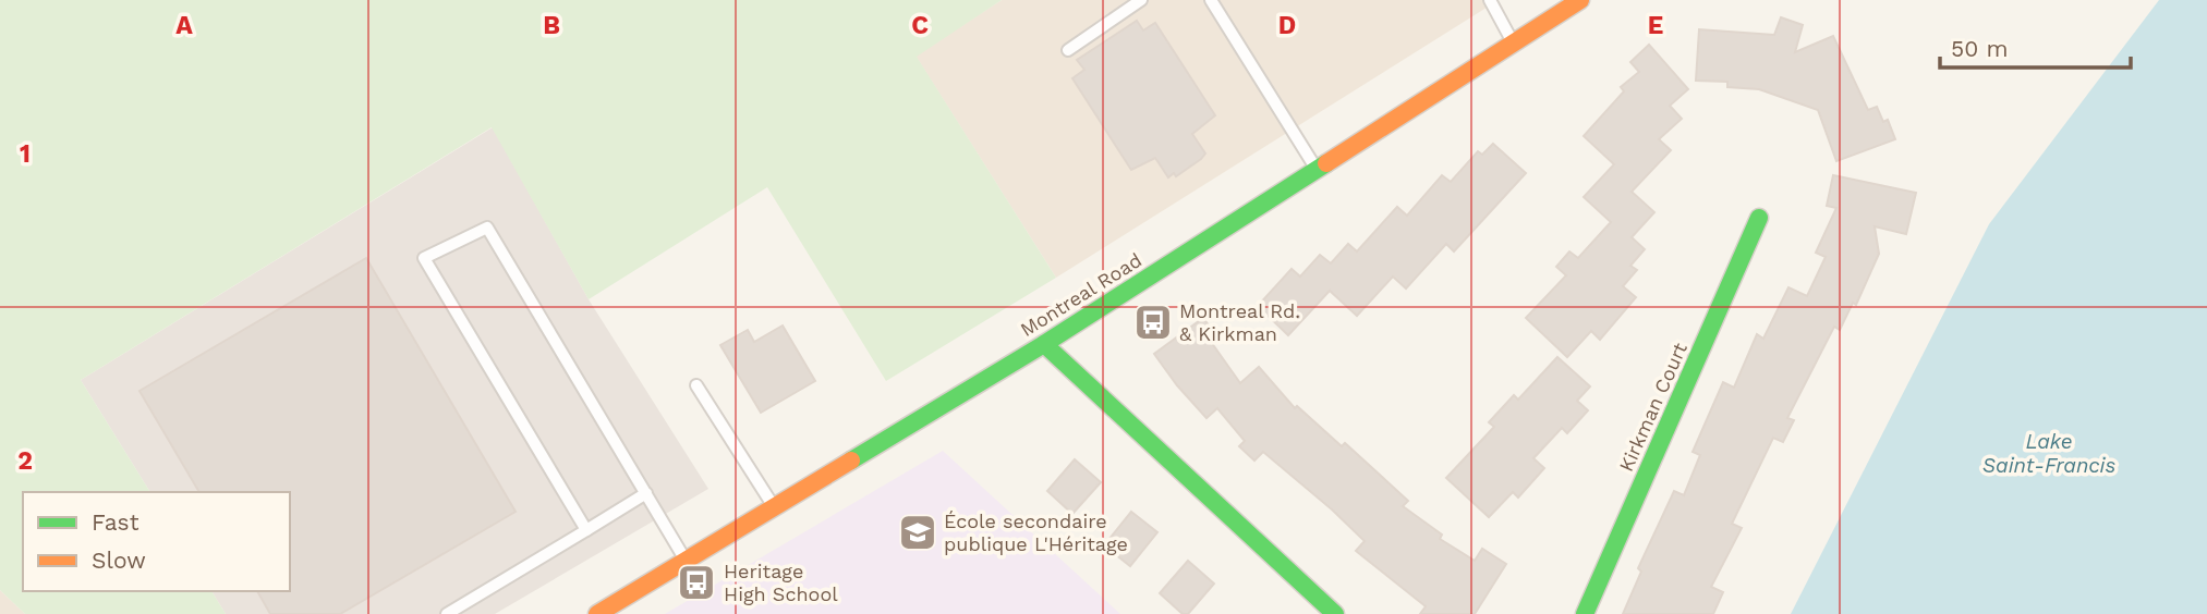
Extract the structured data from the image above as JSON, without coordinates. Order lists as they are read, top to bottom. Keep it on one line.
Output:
{"streets":{"main road":["Montreal Road","Kirkman Court"]},"water":["Lake Saint-Francis"],"places":{"bus stop":["Montreal Rd. & Kirkman","Heritage High School"],"school or university":["École secondaire publique L'Héritage"]},"legend":["Fast","Slow"],"scale_bar":"50 m","grid":{"columns":["A","B","C","D","E"],"rows":["1","2"]}}
